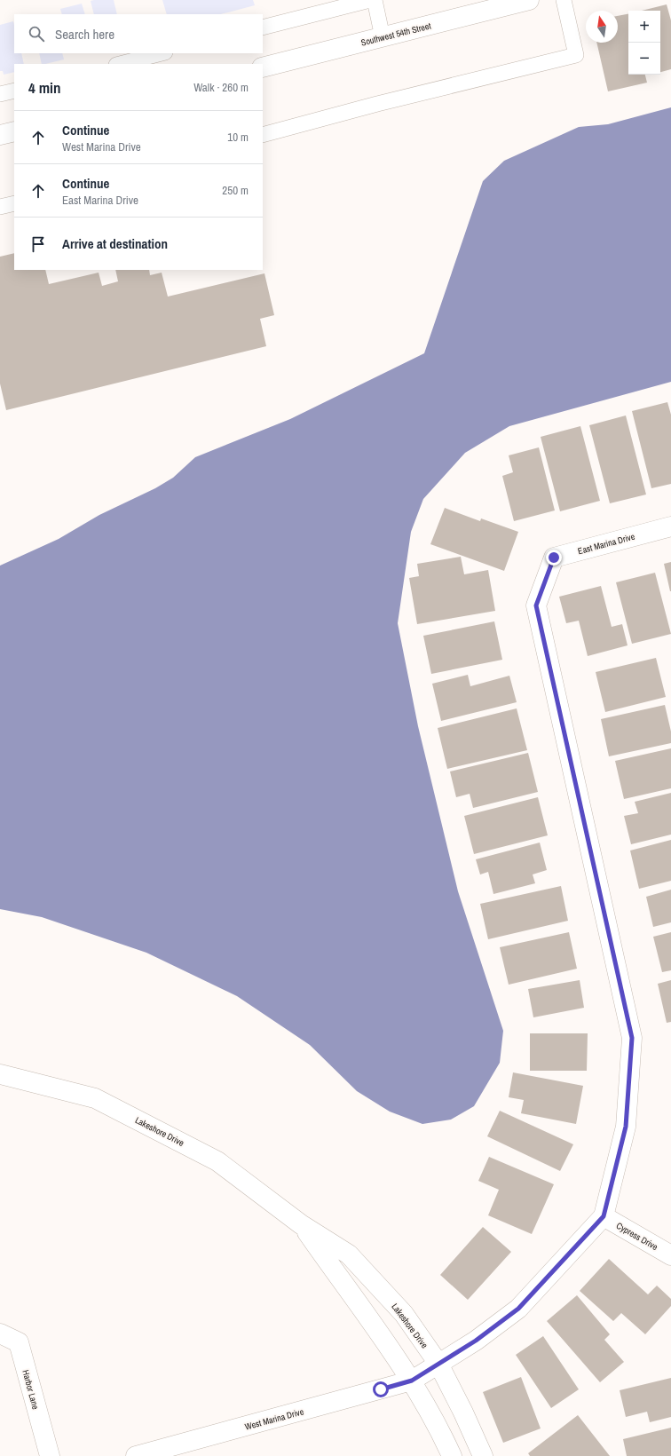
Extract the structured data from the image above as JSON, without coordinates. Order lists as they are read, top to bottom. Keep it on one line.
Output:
{"streets":{"street":["Southwest 54th Street","East Marina Drive","Lakeshore Drive","Cypress Drive","Harbor Lane","West Marina Drive"]},"crossings":[["East Marina Drive","Lakeshore Drive"],["East Marina Drive","Cypress Drive"],["East Marina Drive","West Marina Drive"],["Lakeshore Drive","West Marina Drive"]],"north":"top","page":{"map_buttons":["+","−"],"search":"Search here","heading":["4 min","Walk · 260 m"],"list":[["Continue","West Marina Drive","10 m"],["Continue","East Marina Drive","250 m"],"Arrive at destination"]}}
